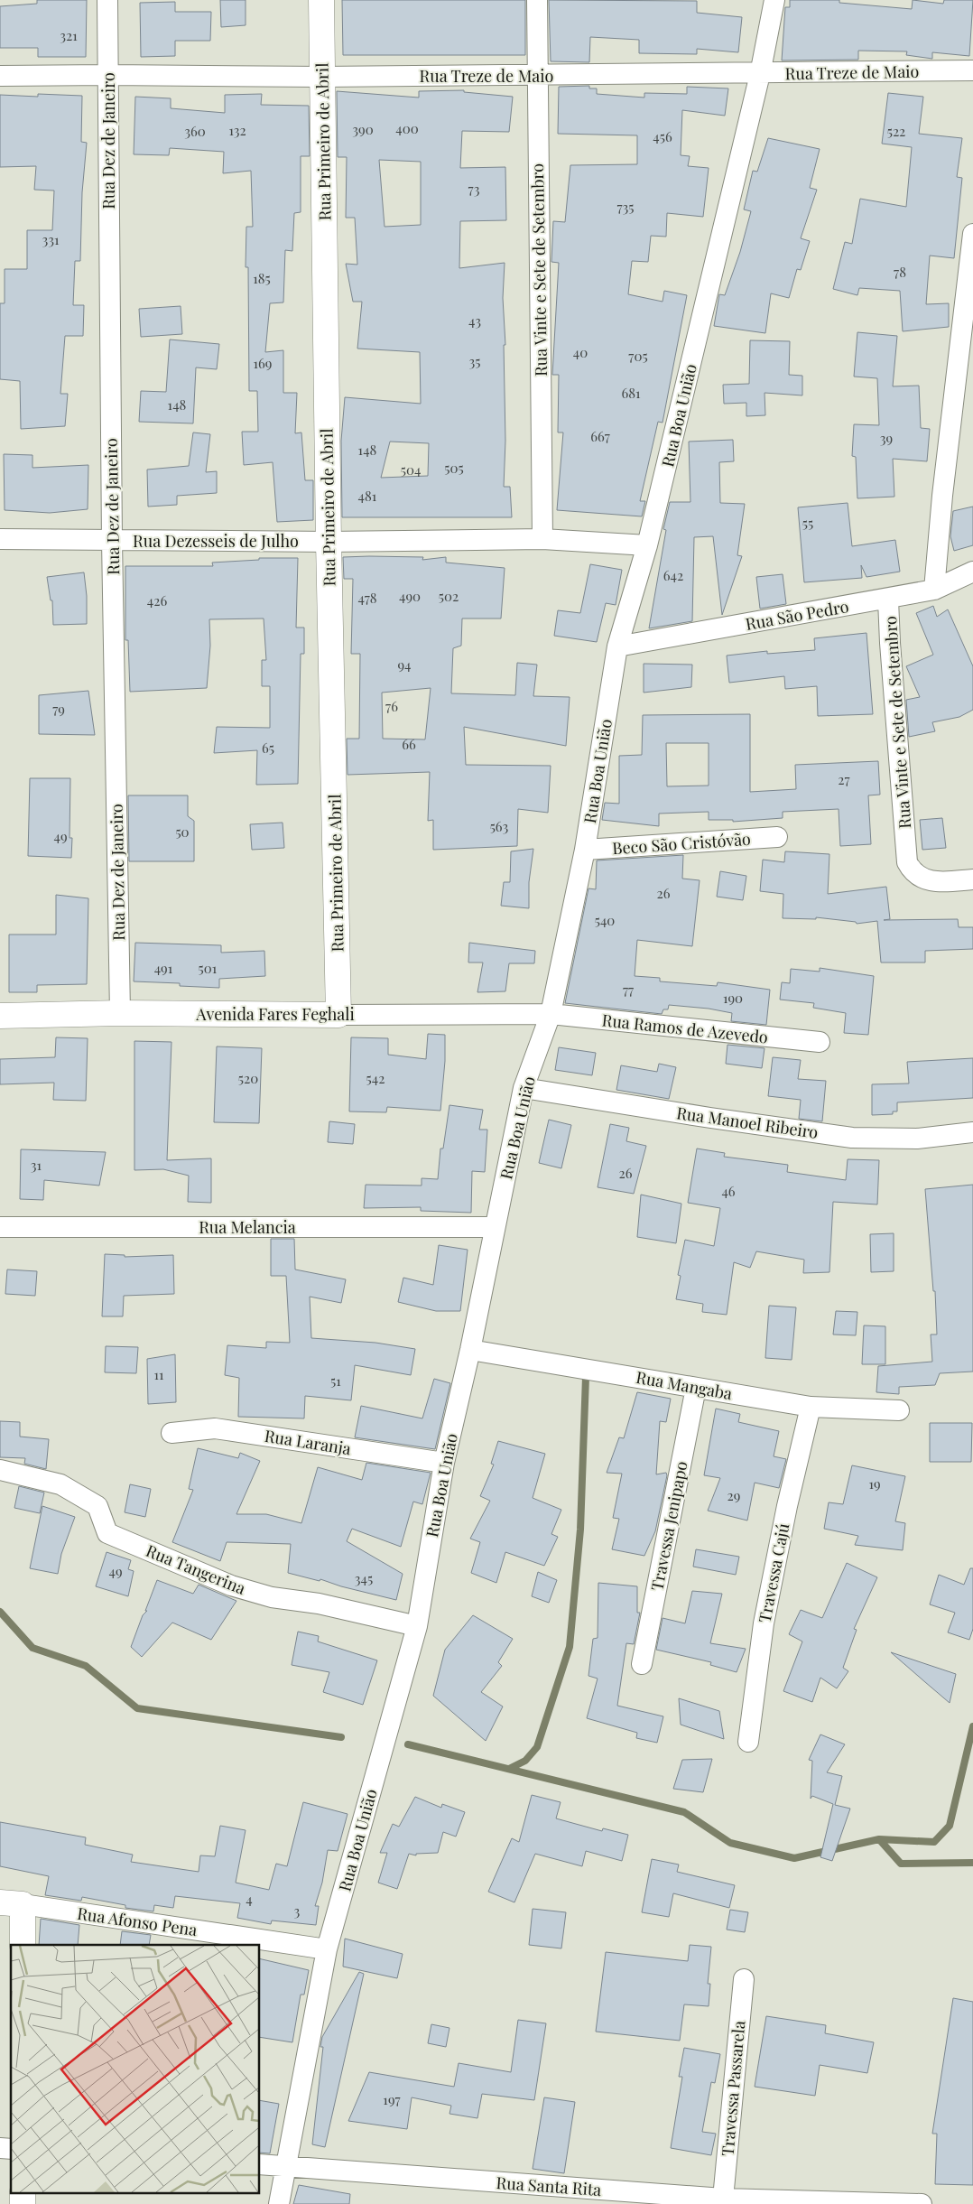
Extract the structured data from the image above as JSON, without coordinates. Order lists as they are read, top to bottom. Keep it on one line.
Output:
{"streets":{"street":["Rua Treze de Maio","Rua Dez de Janeiro","Rua Primeiro de Abril","Rua Vinte e Sete de Setembro","Rua Boa União","Rua Dezesseis de Julho","Rua São Pedro","Beco São Cristóvão","Avenida Fares Feghali","Rua Ramos de Azevedo","Rua Manoel Ribeiro","Rua Melancia","Rua Mangaba","Rua Laranja","Travessa Jenipapo","Rua Tangerina","Travessa Cajú","Rua Afonso Pena","Travessa Passarela","Rua Santa Rita"]},"crossings":[["Rua Treze de Maio","Rua Dez de Janeiro"],["Rua Treze de Maio","Rua Primeiro de Abril"],["Rua Treze de Maio","Rua Vinte e Sete de Setembro"],["Rua Treze de Maio","Rua Boa União"],["Rua Dez de Janeiro","Rua Dezesseis de Julho"],["Rua Dez de Janeiro","Avenida Fares Feghali"],["Rua Primeiro de Abril","Rua Dezesseis de Julho"],["Rua Primeiro de Abril","Avenida Fares Feghali"],["Rua Vinte e Sete de Setembro","Rua Dezesseis de Julho"],["Rua Vinte e Sete de Setembro","Rua São Pedro"],["Rua Boa União","Rua Dezesseis de Julho"],["Rua Boa União","Rua São Pedro"],["Rua Boa União","Beco São Cristóvão"],["Rua Boa União","Avenida Fares Feghali"],["Rua Boa União","Rua Ramos de Azevedo"],["Rua Boa União","Rua Manoel Ribeiro"],["Rua Boa União","Rua Melancia"],["Rua Boa União","Rua Mangaba"],["Rua Boa União","Rua Laranja"],["Rua Boa União","Rua Tangerina"],["Rua Boa União","Rua Afonso Pena"],["Rua Boa União","Rua Santa Rita"],["Avenida Fares Feghali","Rua Ramos de Azevedo"],["Rua Mangaba","Travessa Jenipapo"],["Rua Mangaba","Travessa Cajú"],["Travessa Passarela","Rua Santa Rita"]],"house_numbers":["321","400","390","132","360","522","456","73","735","331","78","185","43","40","705","35","169","681","148","667","39","148","505","504","481","55","642","490","502","478","426","94","76","79","66","65","27","563","50","49","26","540","491","501","77","190","520","542","31","26","46","11","51","19","29","49","345","4","3","197"]}
